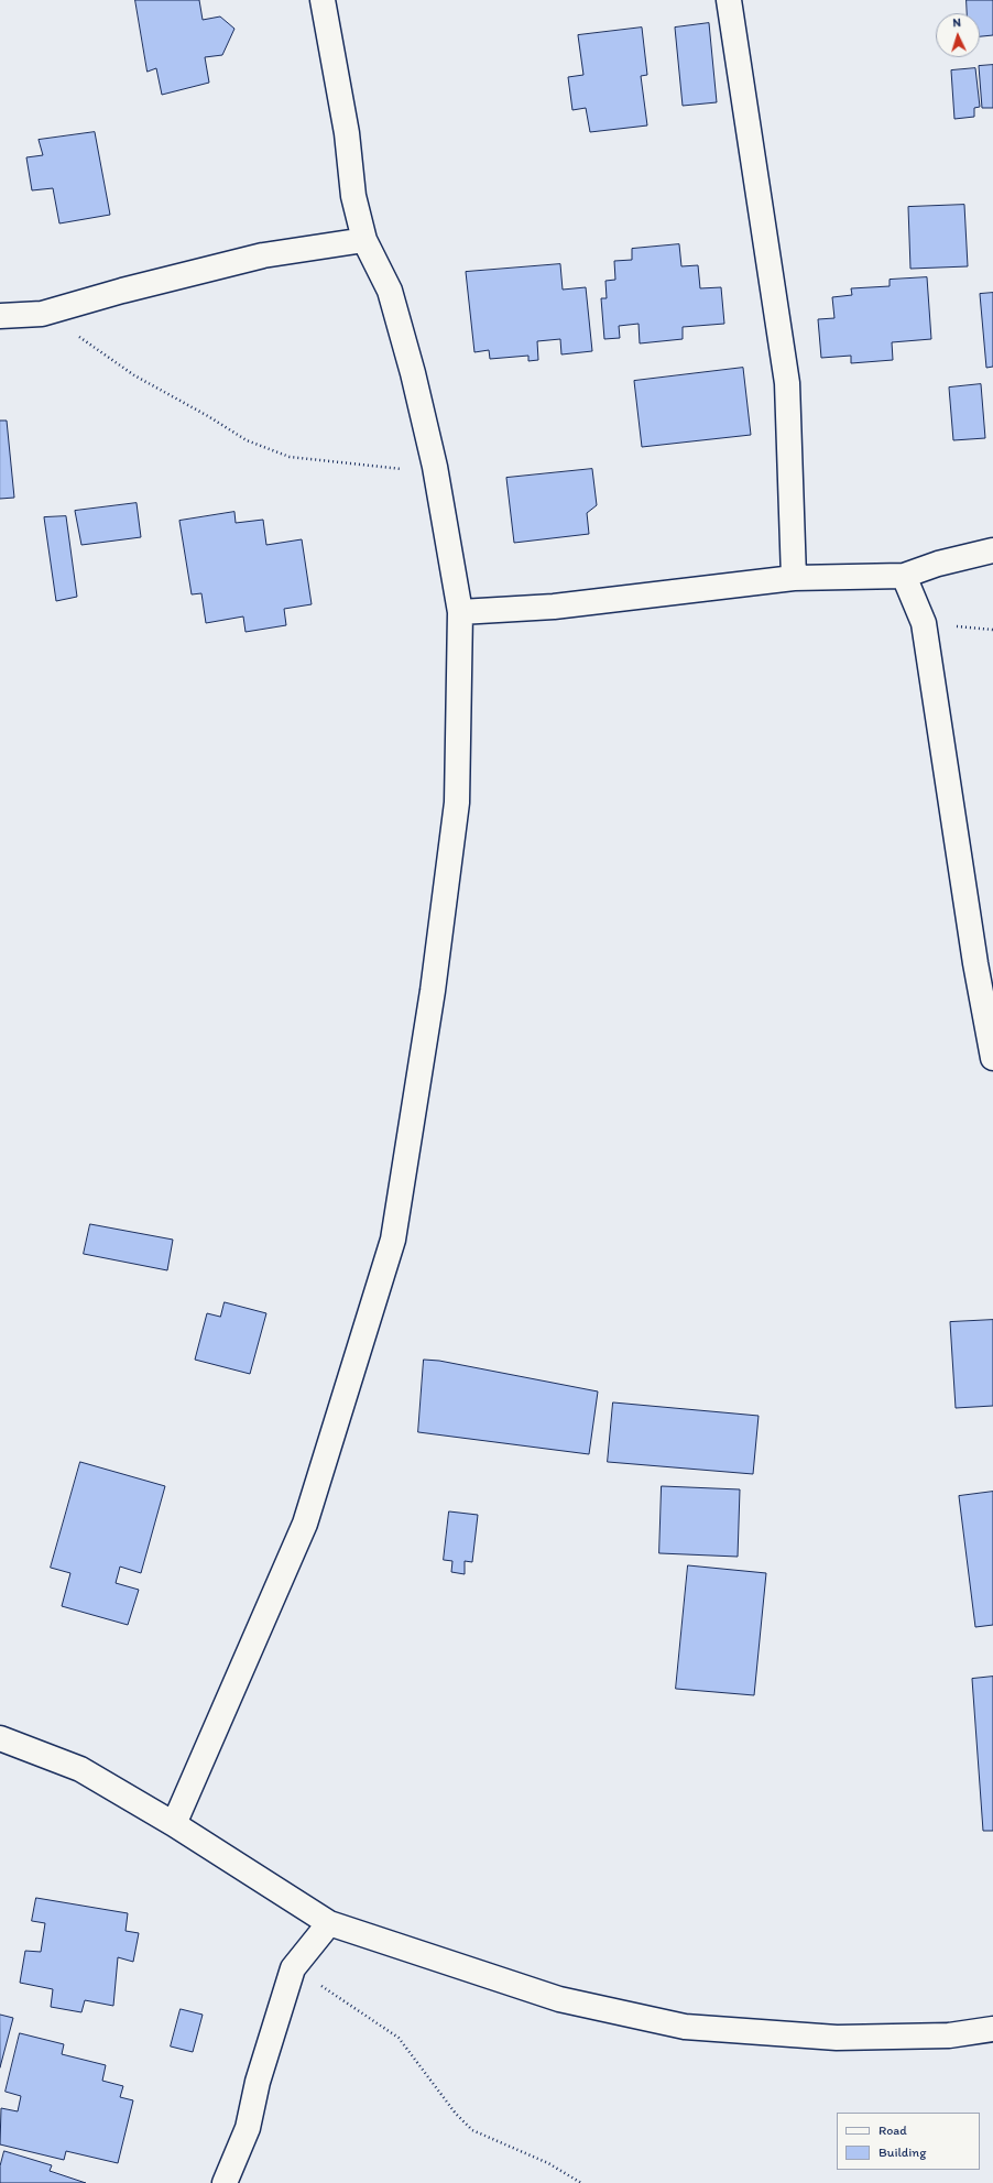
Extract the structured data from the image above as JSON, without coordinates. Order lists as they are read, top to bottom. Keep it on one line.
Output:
{"legend":["Road","Building"],"north":"top"}
